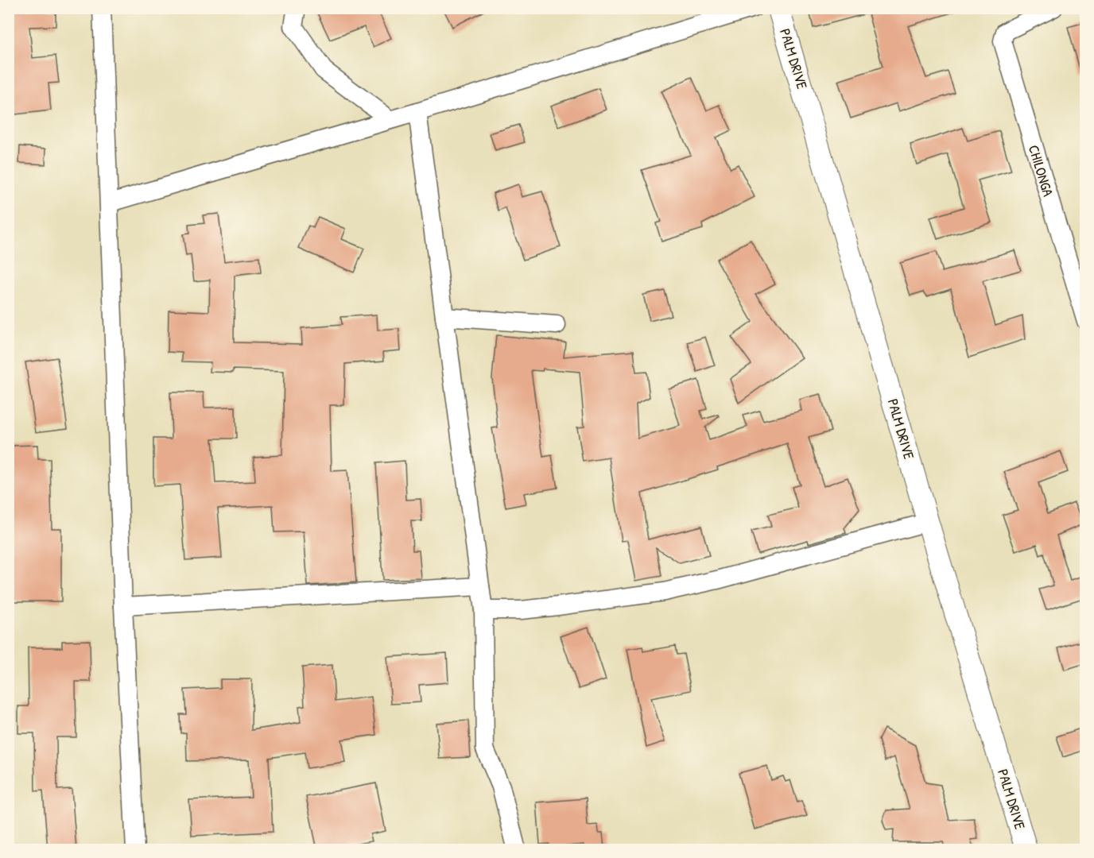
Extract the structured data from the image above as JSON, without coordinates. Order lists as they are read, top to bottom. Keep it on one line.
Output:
{"streets":{"street":["PALM DRIVE","CHILONGA"]}}
